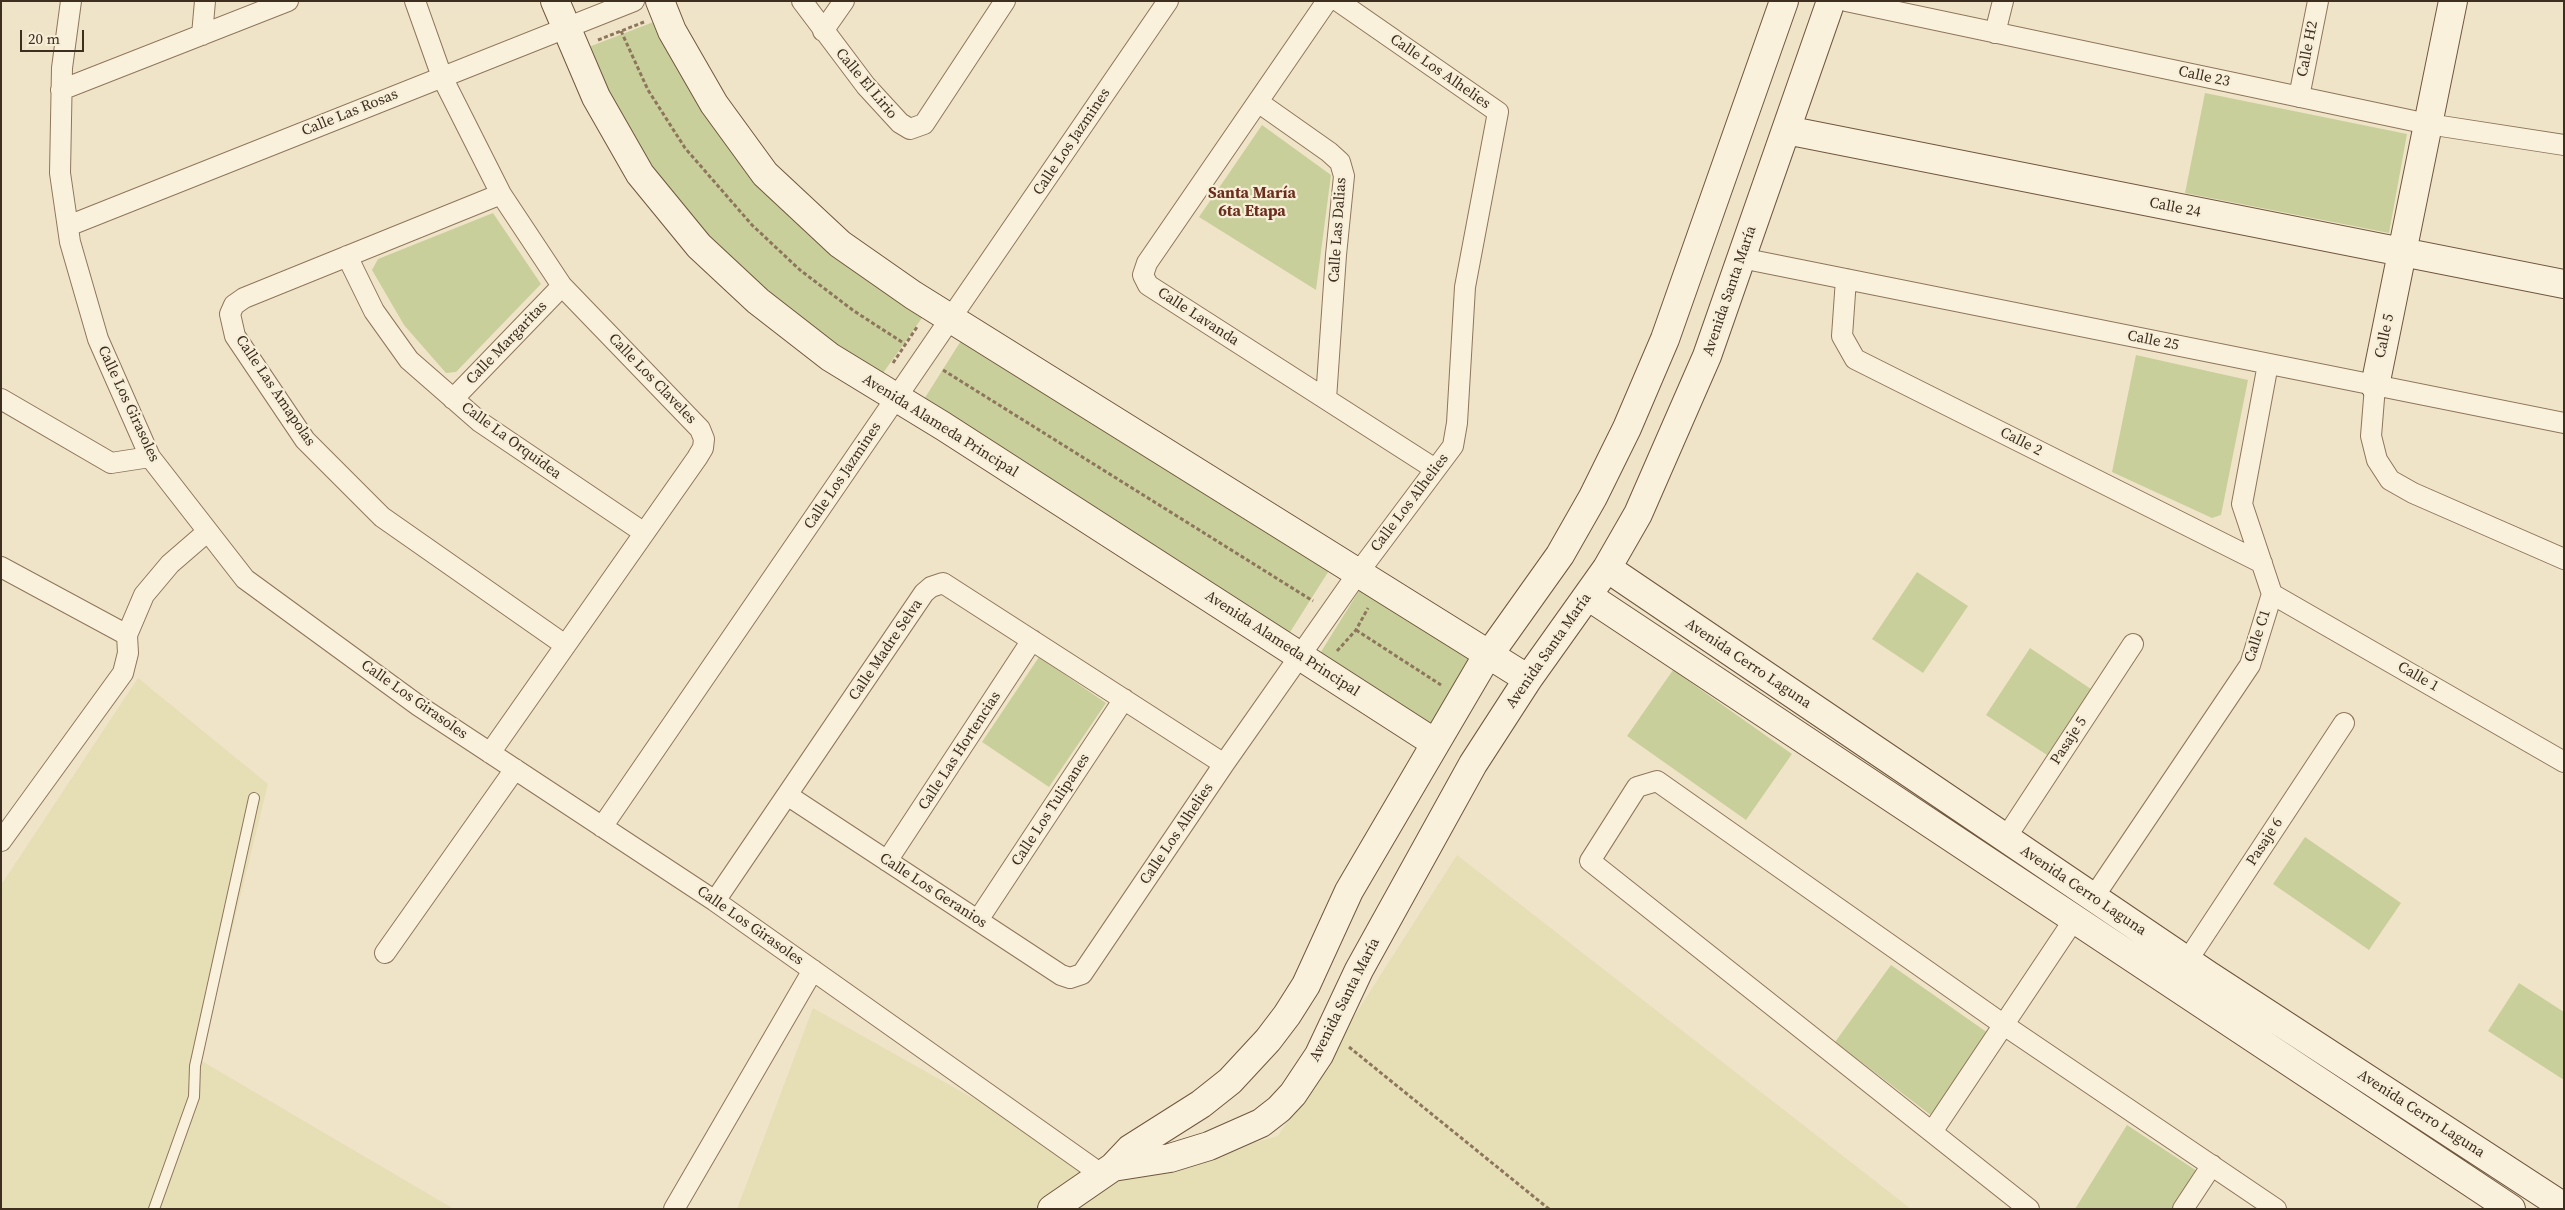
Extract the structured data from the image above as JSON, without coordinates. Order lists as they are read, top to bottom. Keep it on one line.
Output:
{"streets":{"street":["Calle H2","Calle Los Alhelies","Calle 23","Calle El Lirio","Calle Las Rosas","Calle Los Jazmines","Calle 24","Calle Las Dalias","Avenida Santa María","Calle Lavanda","Calle 5","Calle 25","Calle Margaritas","Calle Los Claveles","Calle Las Amapolas","Calle Los Girasoles","Avenida Alameda Principal","Calle La Orquidea","Calle 2","Calle C1","Calle Madre Selva","Avenida Cerro Laguna","Calle 1","Pasaje 5","Calle Las Hortencias","Calle Los Tulipanes","Pasaje 6","Calle Los Geranios"]},"crossings":[["Calle H2","Calle 23"],["Calle Los Alhelies","Calle Lavanda"],["Calle Los Alhelies","Avenida Alameda Principal"],["Calle Los Alhelies","Calle Madre Selva"],["Calle Los Alhelies","Calle Los Geranios"],["Calle 23","Calle 5"],["Calle Las Rosas","Calle Los Claveles"],["Calle Las Rosas","Calle Los Girasoles"],["Calle Las Rosas","Avenida Alameda Principal"],["Calle Los Jazmines","Calle Los Girasoles"],["Calle Los Jazmines","Avenida Alameda Principal"],["Calle 24","Avenida Santa María"],["Calle 24","Calle 5"],["Calle Las Dalias","Calle Lavanda"],["Avenida Santa María","Calle 25"],["Avenida Santa María","Calle Los Girasoles"],["Avenida Santa María","Avenida Alameda Principal"],["Avenida Santa María","Avenida Cerro Laguna"],["Calle 5","Calle 25"],["Calle 25","Calle 2"],["Calle 25","Calle C1"],["Calle Margaritas","Calle Los Claveles"],["Calle Margaritas","Calle La Orquidea"],["Calle Los Claveles","Calle Las Amapolas"],["Calle Los Claveles","Calle Los Girasoles"],["Calle Los Claveles","Calle La Orquidea"],["Calle Las Amapolas","Calle La Orquidea"],["Calle Los Girasoles","Calle Madre Selva"],["Calle 2","Calle C1"],["Calle C1","Avenida Cerro Laguna"],["Calle C1","Calle 1"],["Calle Madre Selva","Calle Las Hortencias"],["Calle Madre Selva","Calle Los Tulipanes"],["Calle Madre Selva","Calle Los Geranios"],["Avenida Cerro Laguna","Pasaje 5"],["Avenida Cerro Laguna","Pasaje 6"],["Calle Las Hortencias","Calle Los Geranios"],["Calle Los Tulipanes","Calle Los Geranios"]],"districts":["Santa María 6ta Etapa"],"scale_bar":"20 m"}
